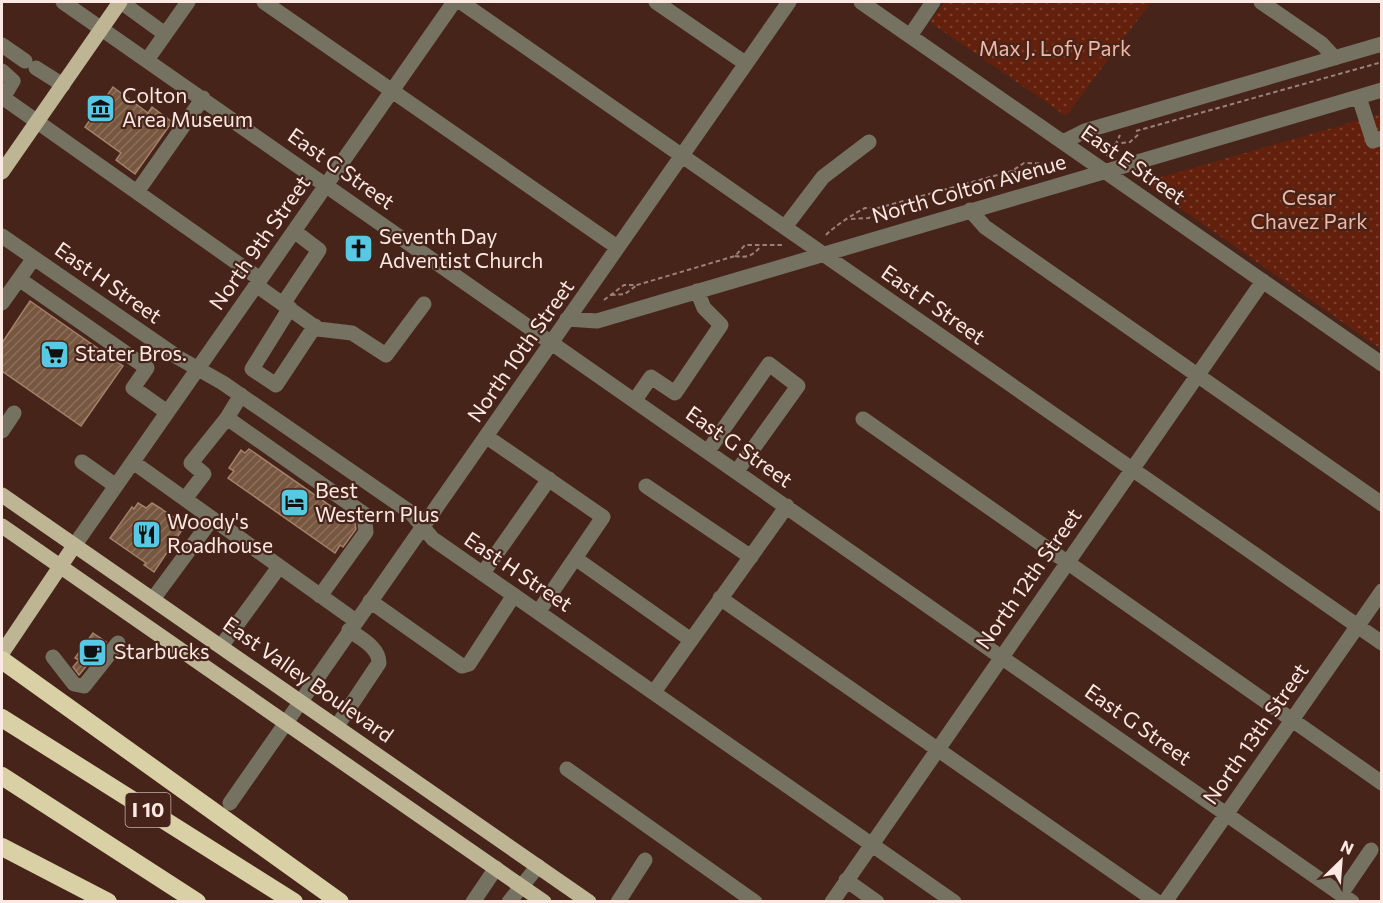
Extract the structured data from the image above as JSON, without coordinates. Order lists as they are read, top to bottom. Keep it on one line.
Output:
{"streets":{"highway":["I 10"],"main road":["East Valley Boulevard"],"street":["East E Street","East G Street","North Colton Avenue","North 9th Street","East H Street","East F Street","North 10th Street","North 12th Street","North 13th Street"]},"crossings":[["East E Street","North Colton Avenue"],["East E Street","North 12th Street"],["East G Street","North 9th Street"],["East G Street","North 10th Street"],["East G Street","North 12th Street"],["East G Street","North 13th Street"],["North Colton Avenue","East F Street"],["North Colton Avenue","North 10th Street"],["North 9th Street","East H Street"],["North 9th Street","East Valley Boulevard"],["East H Street","North 10th Street"],["East H Street","North 12th Street"],["East F Street","North 10th Street"],["East F Street","North 12th Street"],["East F Street","North 13th Street"],["North 10th Street","East Valley Boulevard"]],"parks":["Max J. Lofy Park","Cesar Chavez Park"],"places":{"museum":["Colton Area Museum"],"church":["Seventh Day Adventist Church"],"supermarket":["Stater Bros."],"hotel":["Best Western Plus"],"restaurant":["Woody's Roadhouse"],"cafe":["Starbucks"]},"north":"top right"}
